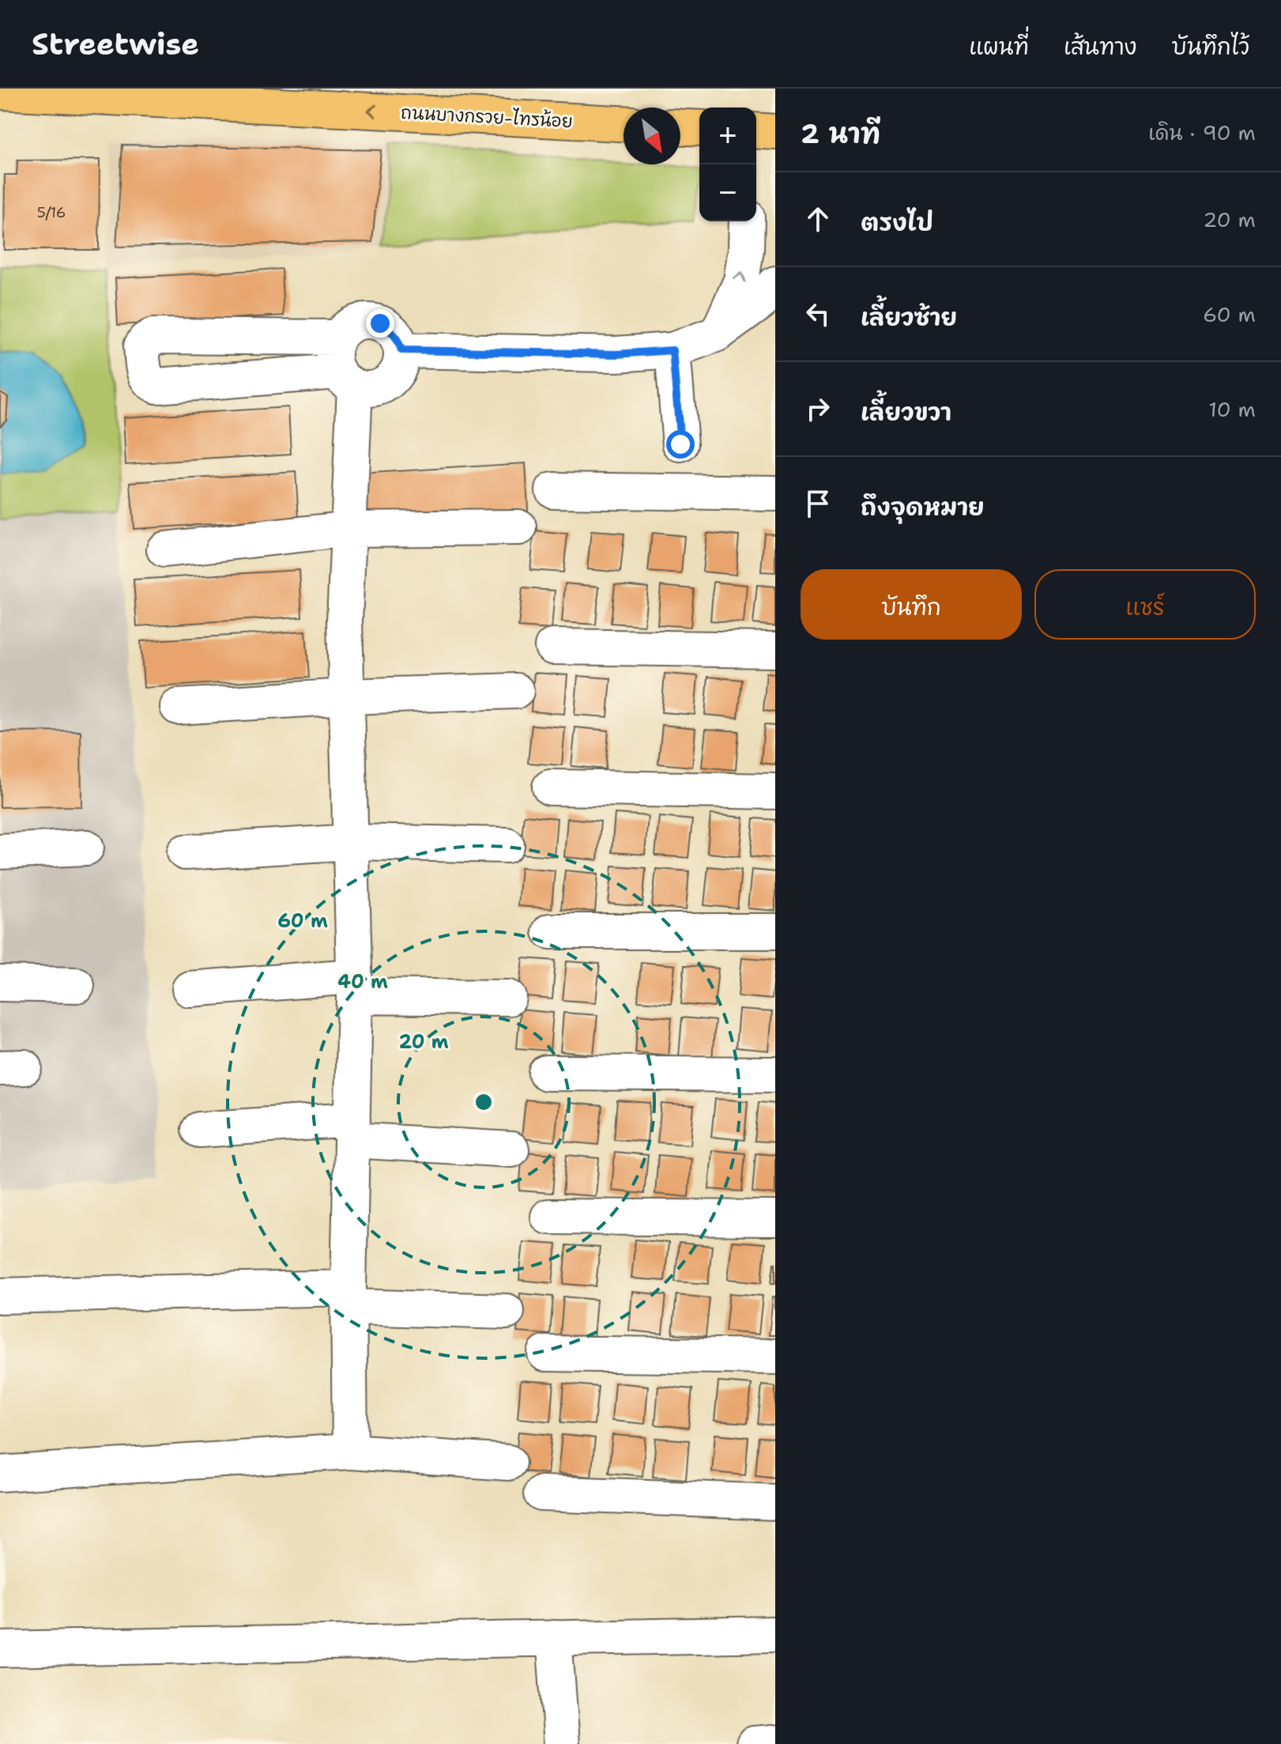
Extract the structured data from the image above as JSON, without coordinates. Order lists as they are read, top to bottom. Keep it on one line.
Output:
{"streets":{"main road":["ถนนบางกรวย-ไทรน้อย"]},"one_way":["ถนนบางกรวย-ไทรน้อย"],"house_numbers":["5/16"],"north":"bottom right","page":{"header":"Streetwise","nav":["แผนที่","เส้นทาง","บันทึกไว้"],"heading":["2 นาที","เดิน · 90 m"],"map_buttons":["+","−"],"list":[["ตรงไป","20 m"],["เลี้ยวซ้าย","60 m"],["เลี้ยวขวา","10 m"],"ถึงจุดหมาย"],"buttons":["บันทึก","แชร์"]},"rings":["60 m","40 m","20 m"]}
